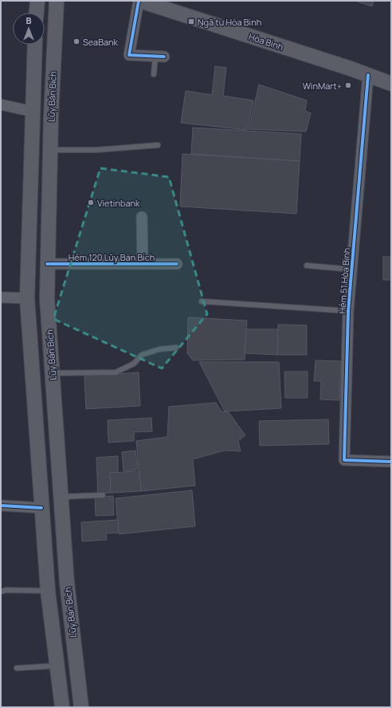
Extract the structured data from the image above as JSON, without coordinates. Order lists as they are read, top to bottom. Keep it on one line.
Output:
{"streets":{"main road":["Hòa Bình","Lũy Bán Bích"],"street":["Hẻm 120 Lũy Bán Bích","Hẻm 51 Hòa Bình"]},"crossings":[["Hòa Bình","Hẻm 51 Hòa Bình"],["Lũy Bán Bích","Hẻm 120 Lũy Bán Bích"]],"places":{"transit":["Ngã tư Hòa Bình"],"other":["SeaBank","WinMart+","Vietinbank"]},"north":"top"}
